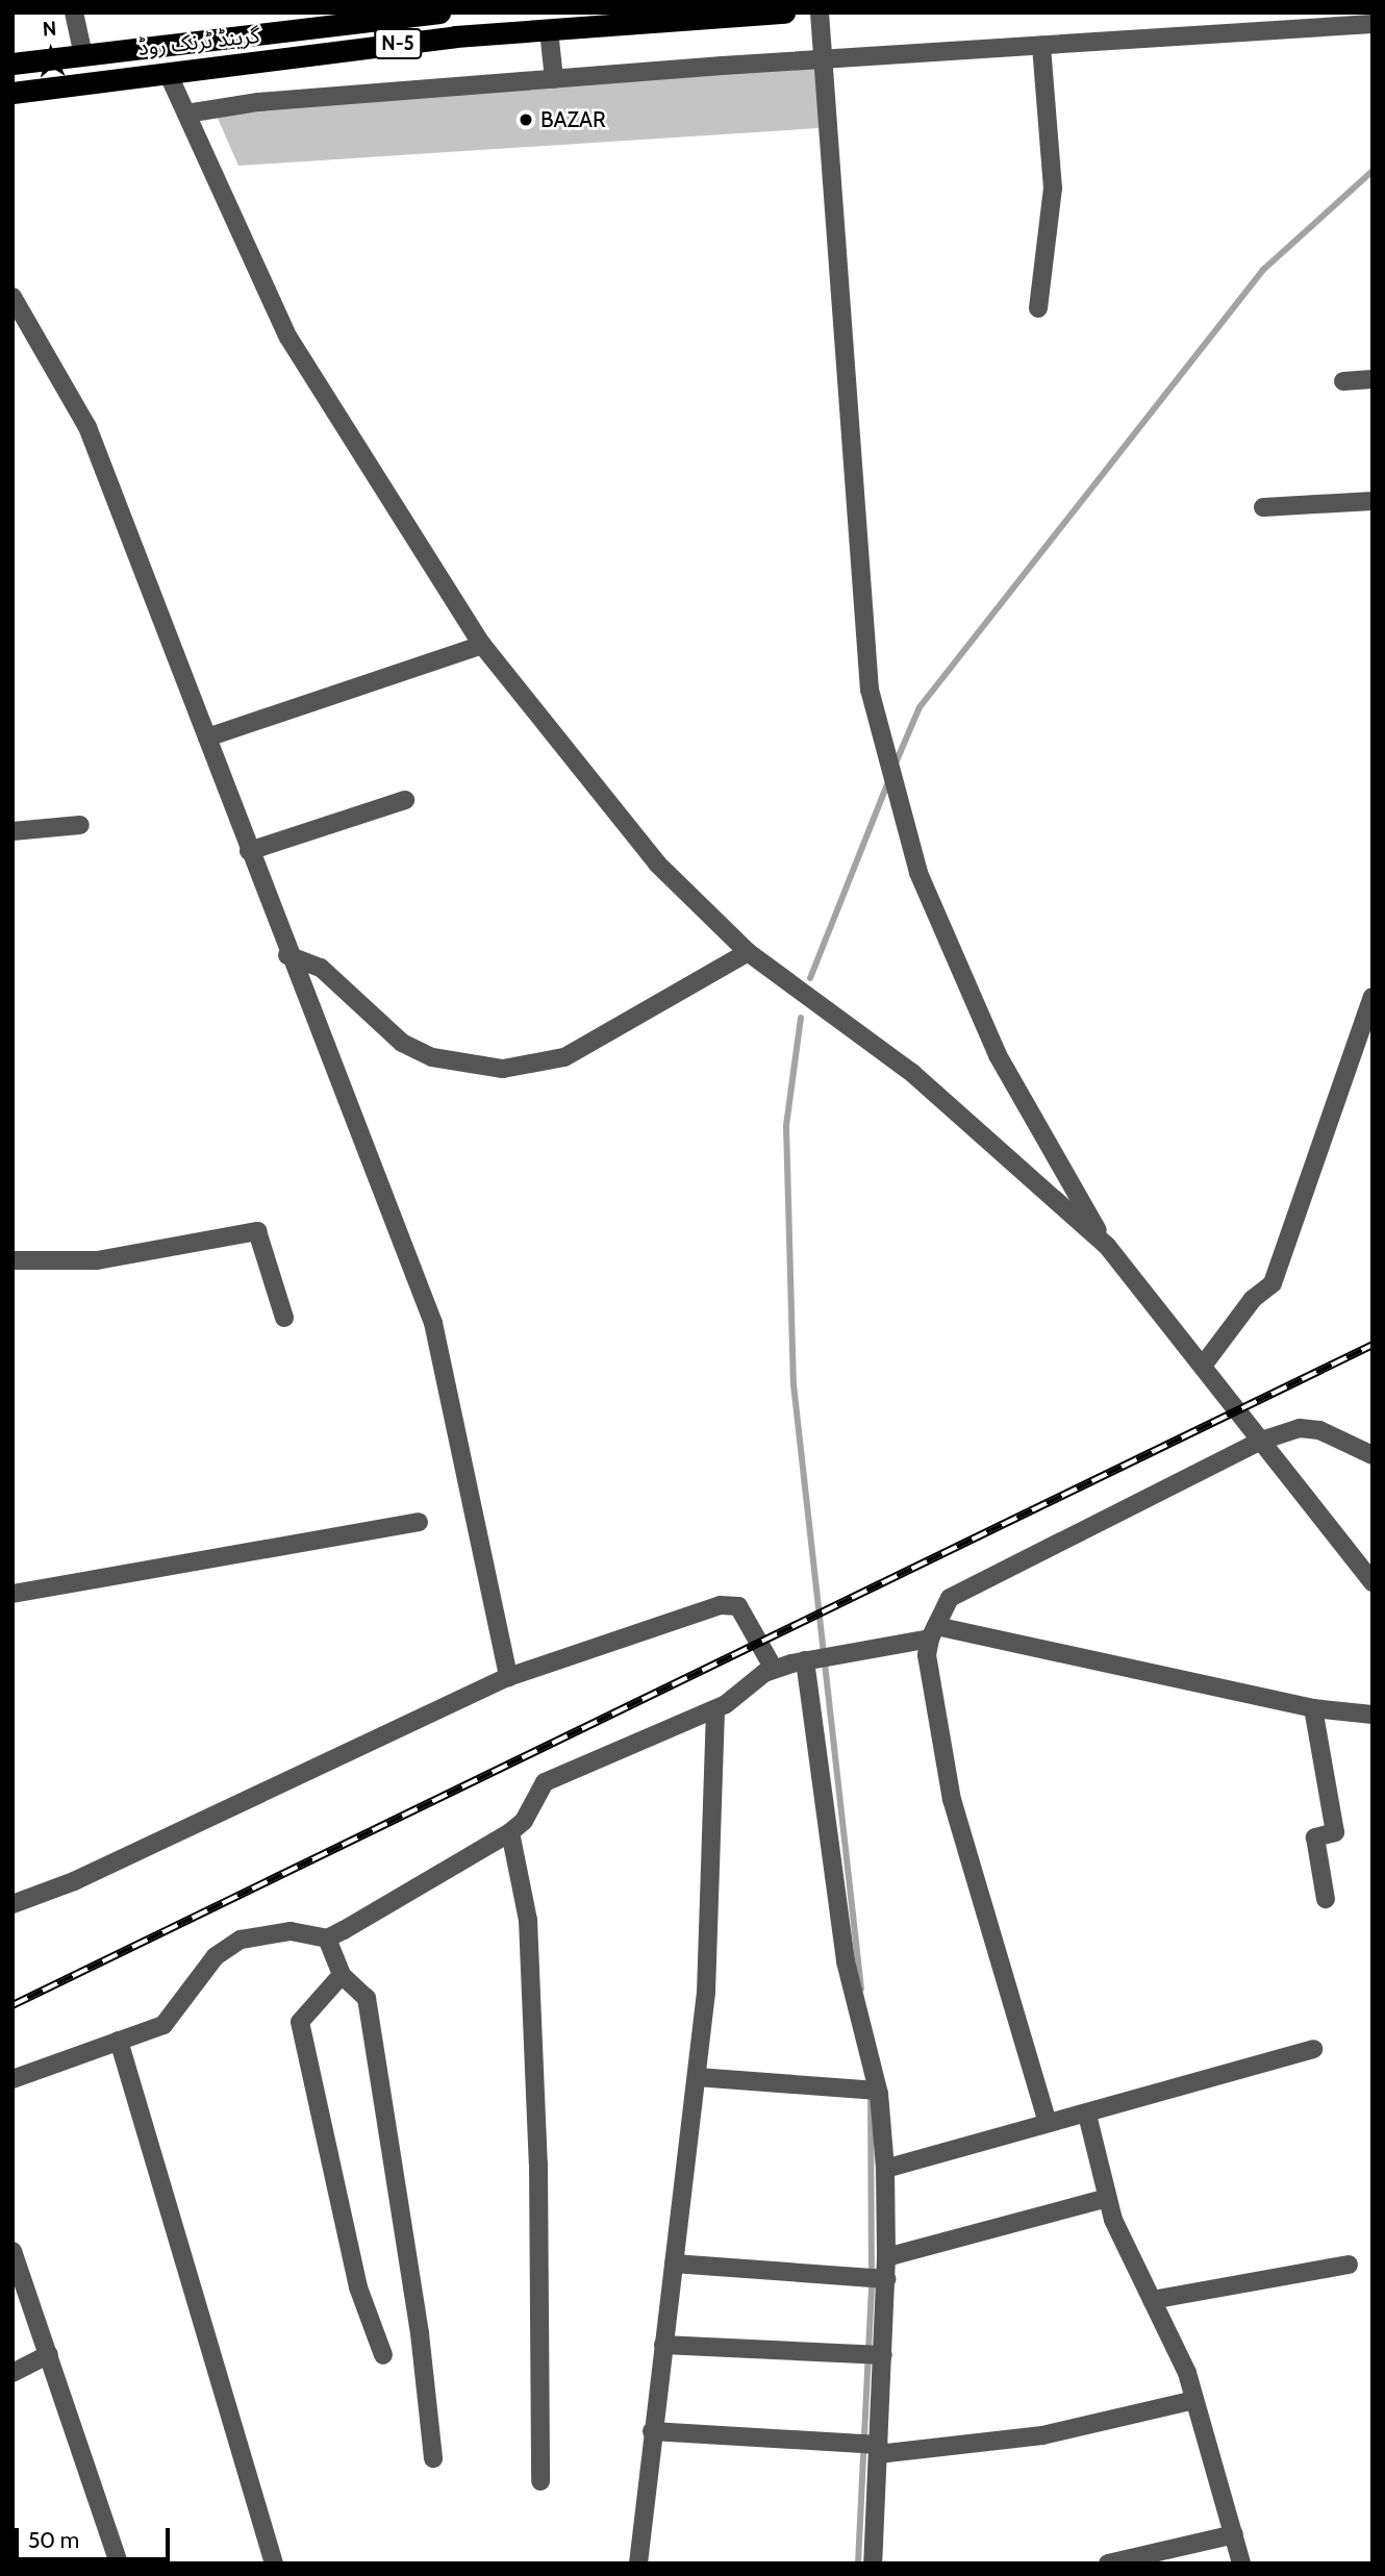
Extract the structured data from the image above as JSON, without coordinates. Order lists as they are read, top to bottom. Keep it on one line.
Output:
{"streets":{"highway":["گرینڈ ٹرنک روڈ","N-5"]},"places":["BAZAR"],"scale_bar":"50 m","north":"top"}
